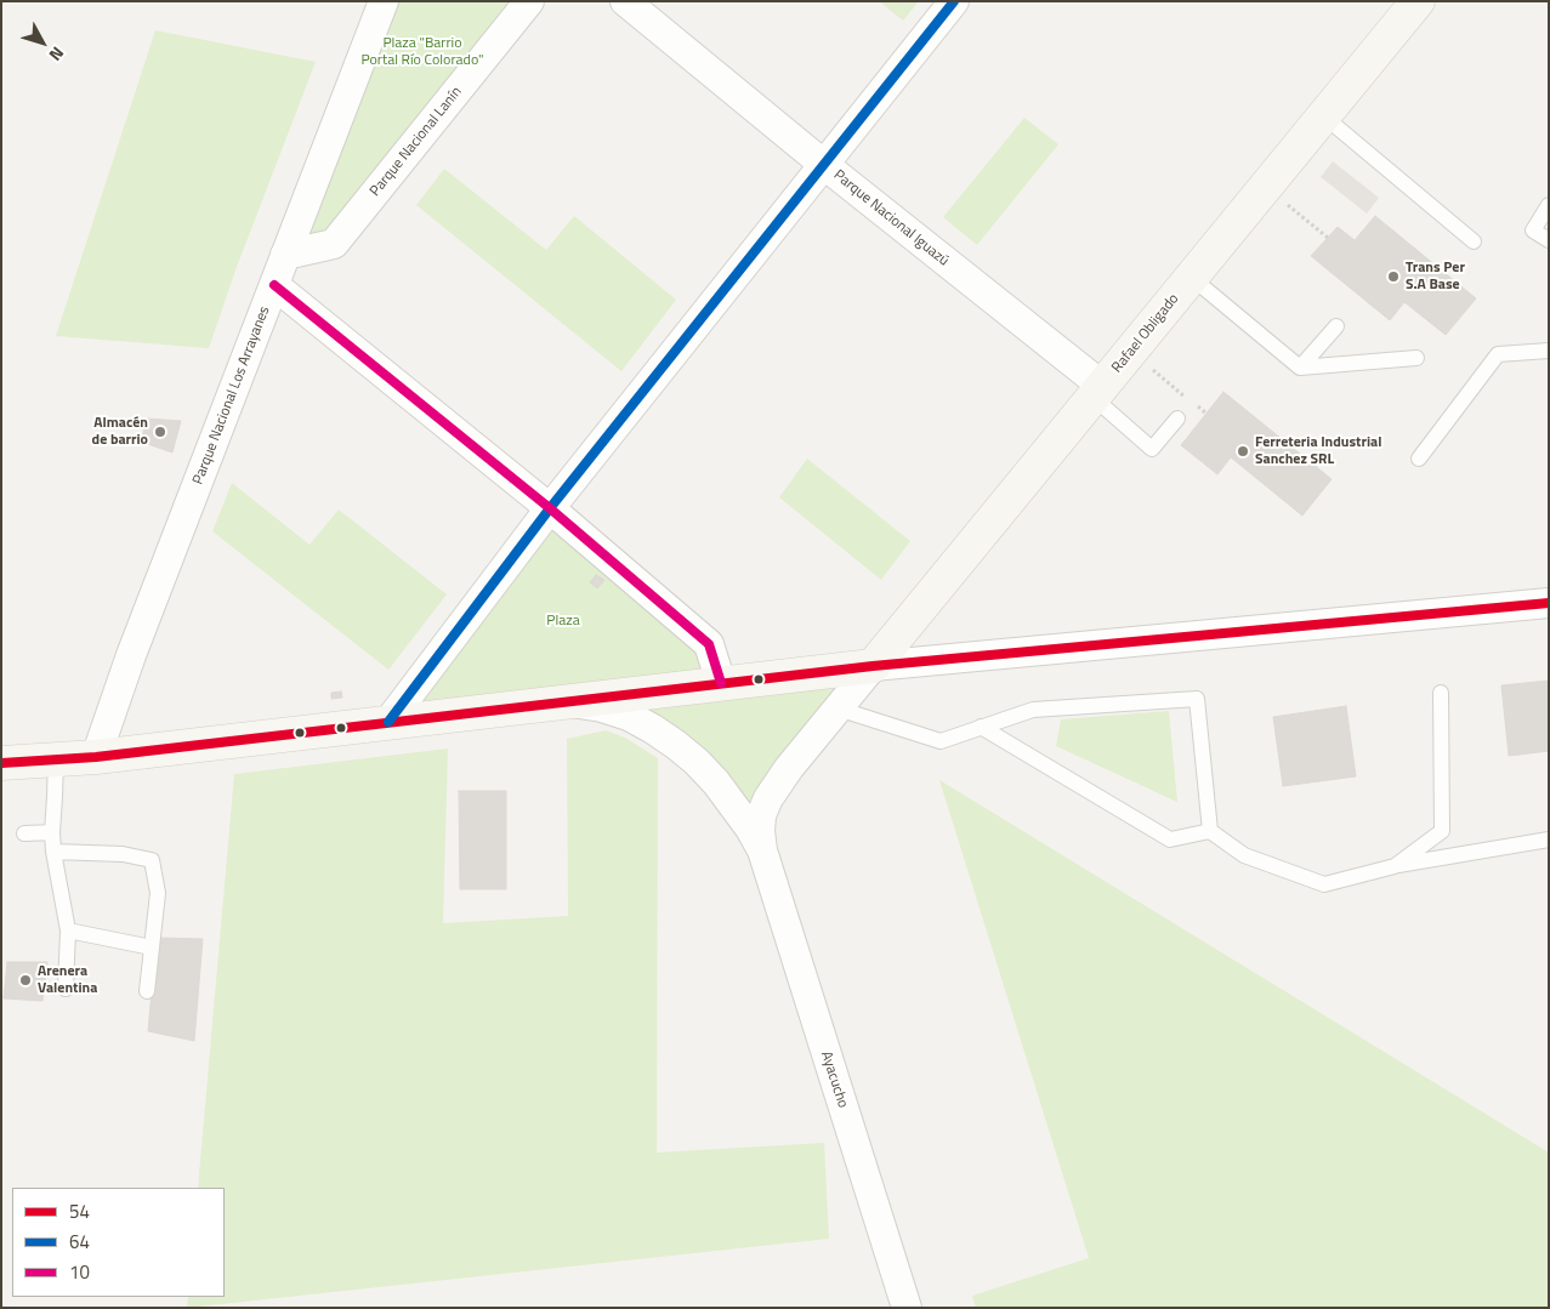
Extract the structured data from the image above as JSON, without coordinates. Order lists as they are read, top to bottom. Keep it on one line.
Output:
{"streets":{"street":["Parque Nacional Lanín","Parque Nacional Iguazú","Rafael Obligado","Parque Nacional Los Arrayanes","Ayacucho"]},"crossings":[["Parque Nacional Lanín","Parque Nacional Los Arrayanes"],["Parque Nacional Iguazú","Rafael Obligado"],["Rafael Obligado","Ayacucho"]],"parks":["Plaza \"Barrio Portal Río Colorado\"","Plaza"],"places":["Trans Per S.A Base","Almacén de barrio","Ferreteria Industrial Sanchez SRL","Arenera Valentina"],"lines":["transit line 64","transit line 10","transit line 54"],"legend":["54","64","10"],"north":"bottom right"}
